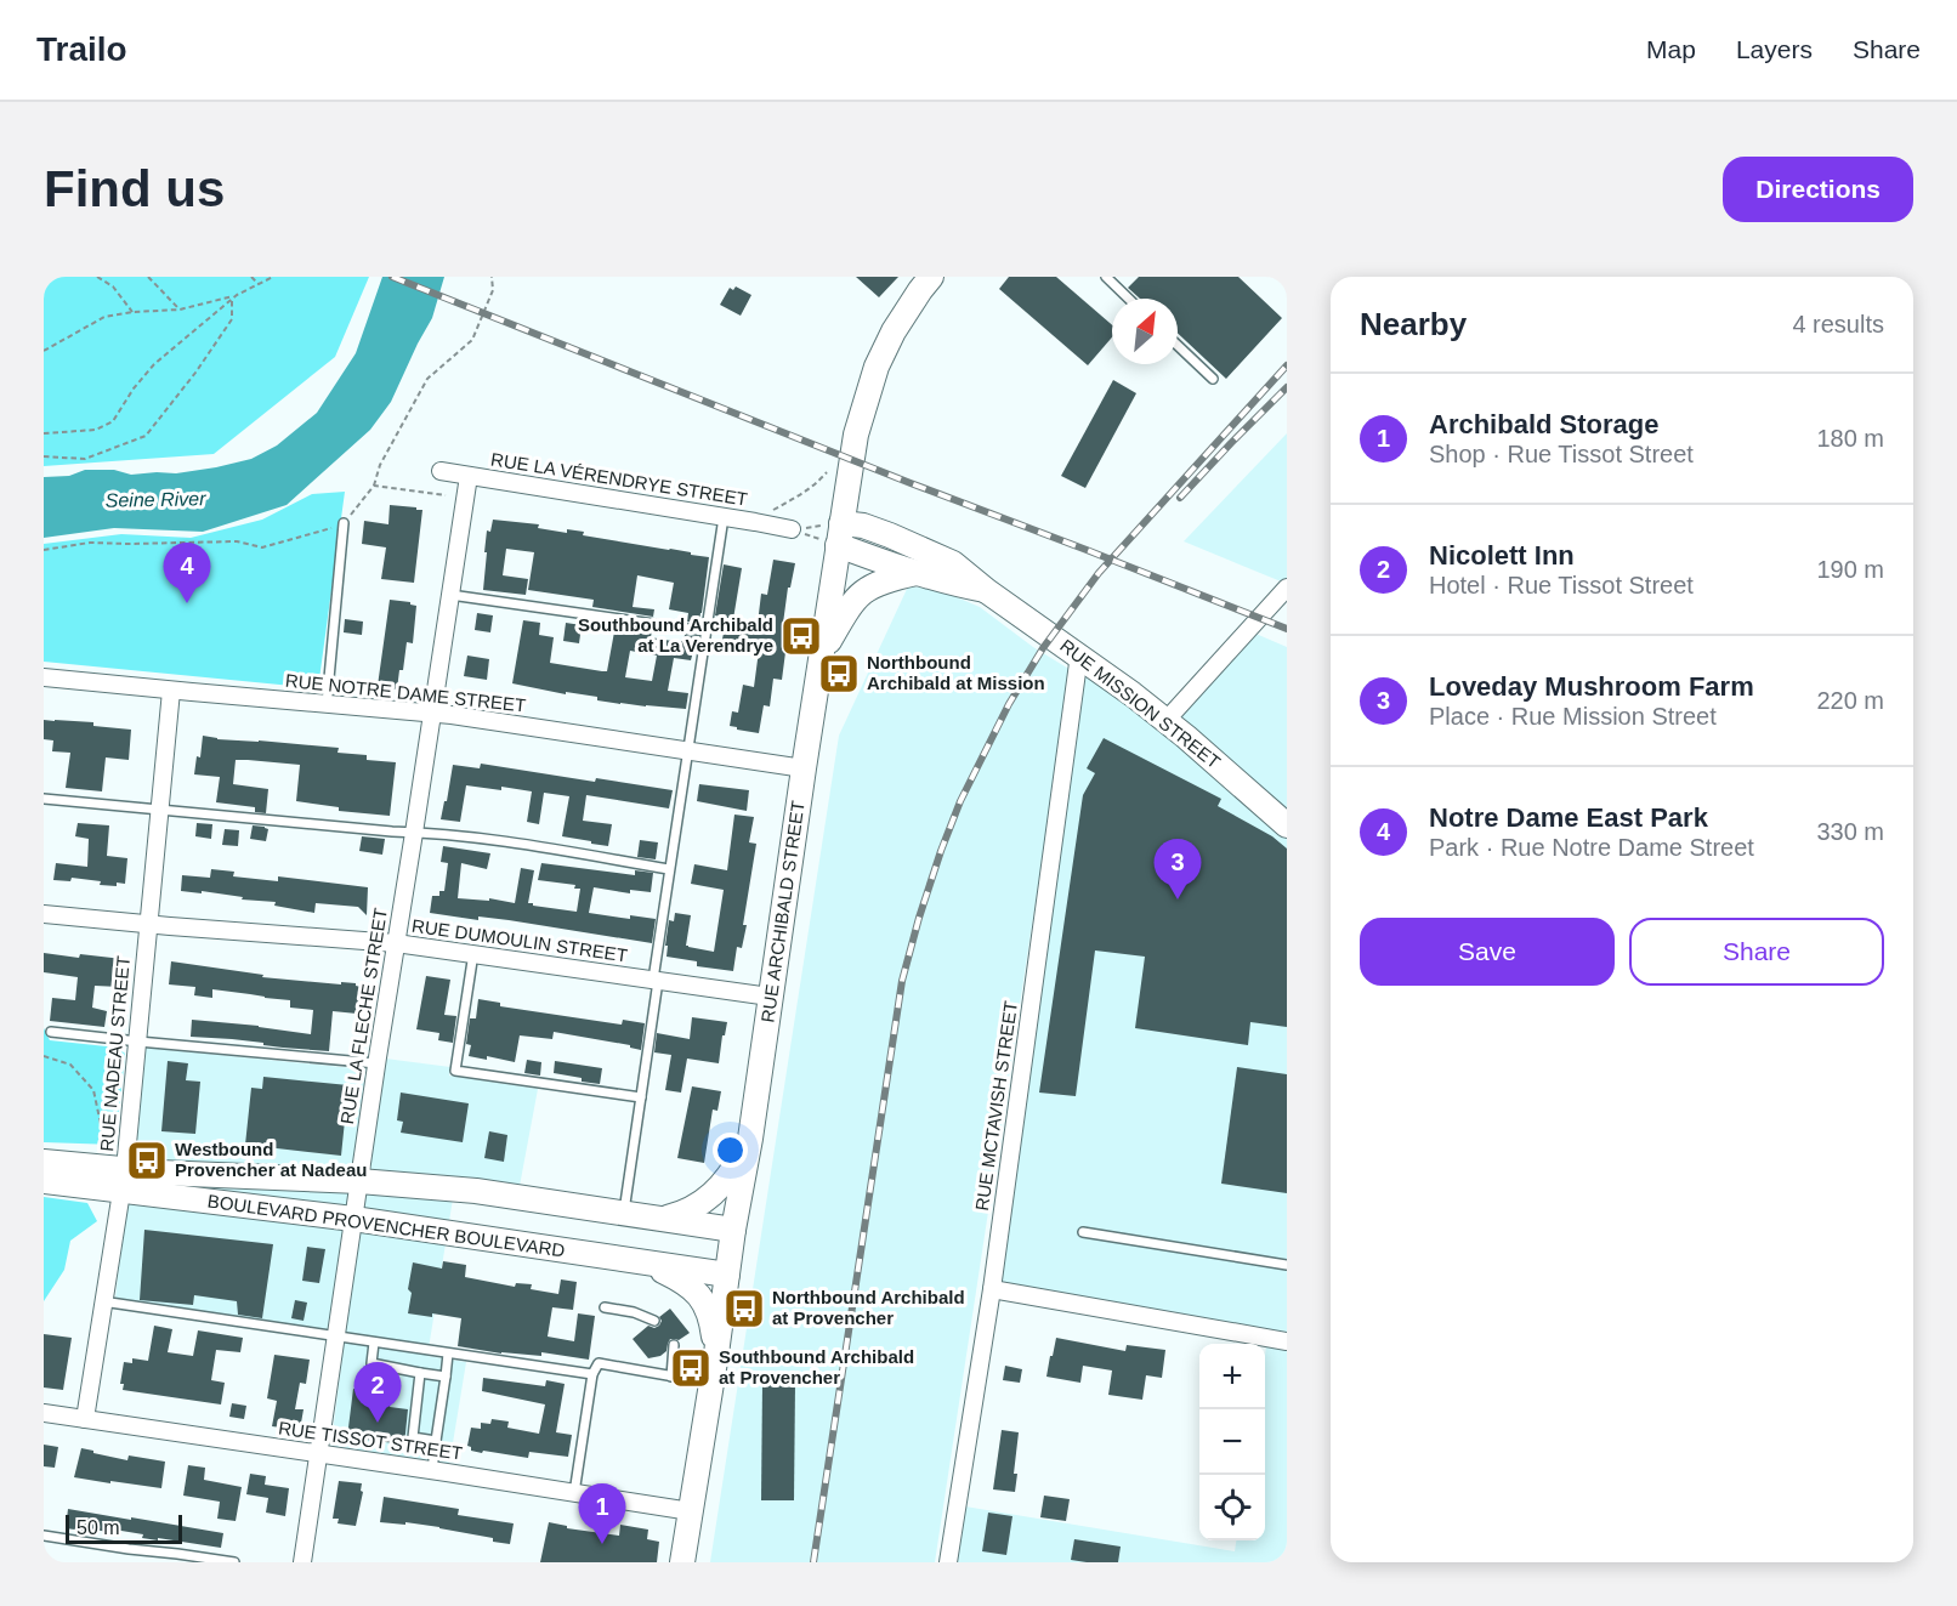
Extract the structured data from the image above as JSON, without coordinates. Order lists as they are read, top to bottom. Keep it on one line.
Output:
{"streets":{"main road":["RUE MISSION STREET","RUE ARCHIBALD STREET","BOULEVARD PROVENCHER BOULEVARD"],"street":["RUE LA VÉRENDRYE STREET","RUE NOTRE DAME STREET","RUE DUMOULIN STREET","RUE LA FLECHE STREET","RUE NADEAU STREET","RUE MCTAVISH STREET","RUE TISSOT STREET"]},"crossings":[["RUE LA VÉRENDRYE STREET","RUE LA FLECHE STREET"],["RUE NOTRE DAME STREET","RUE ARCHIBALD STREET"],["RUE NOTRE DAME STREET","RUE LA FLECHE STREET"],["RUE NOTRE DAME STREET","RUE NADEAU STREET"],["RUE MISSION STREET","RUE ARCHIBALD STREET"],["RUE MISSION STREET","RUE MCTAVISH STREET"],["RUE ARCHIBALD STREET","RUE DUMOULIN STREET"],["RUE ARCHIBALD STREET","BOULEVARD PROVENCHER BOULEVARD"],["RUE ARCHIBALD STREET","RUE TISSOT STREET"],["RUE DUMOULIN STREET","RUE LA FLECHE STREET"],["RUE DUMOULIN STREET","RUE NADEAU STREET"],["RUE LA FLECHE STREET","BOULEVARD PROVENCHER BOULEVARD"],["RUE LA FLECHE STREET","RUE TISSOT STREET"],["RUE NADEAU STREET","BOULEVARD PROVENCHER BOULEVARD"],["RUE NADEAU STREET","RUE TISSOT STREET"]],"water":["Seine River"],"places":{"bus stop":["Southbound Archibald at La Verendrye","Northbound Archibald at Mission","Westbound Provencher at Nadeau","Northbound Archibald at Provencher","Southbound Archibald at Provencher"]},"scale_bar":"50 m","north":"top right","page":{"header":"Trailo","nav":["Map","Layers","Share"],"buttons":["Directions",["Save","Share"]],"title":"Find us","heading":["Nearby","4 results"],"list":[{"mark":"1","name":"Archibald Storage","note":"Shop · Rue Tissot Street","value":"180 m"},{"mark":"2","name":"Nicolett Inn","note":"Hotel · Rue Tissot Street","value":"190 m"},{"mark":"3","name":"Loveday Mushroom Farm","note":"Place · Rue Mission Street","value":"220 m"},{"mark":"4","name":"Notre Dame East Park","note":"Park · Rue Notre Dame Street","value":"330 m"}],"pins":["4","3","2","1"],"map_buttons":["+","−"],"scale":"50 m"}}
